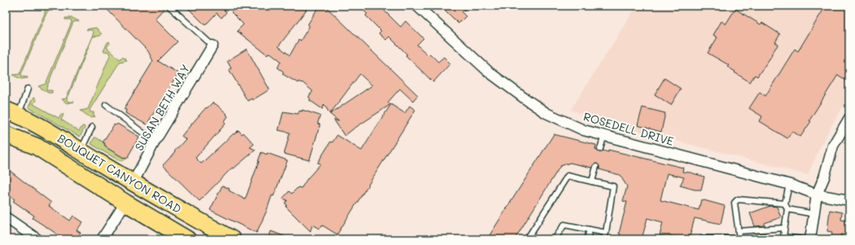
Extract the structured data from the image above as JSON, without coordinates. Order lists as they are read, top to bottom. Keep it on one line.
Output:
{"streets":{"main road":["BOUQUET CANYON ROAD"],"street":["SUSAN BETH WAY","ROSEDELL DRIVE"]},"crossings":[["SUSAN BETH WAY","BOUQUET CANYON ROAD"]]}
